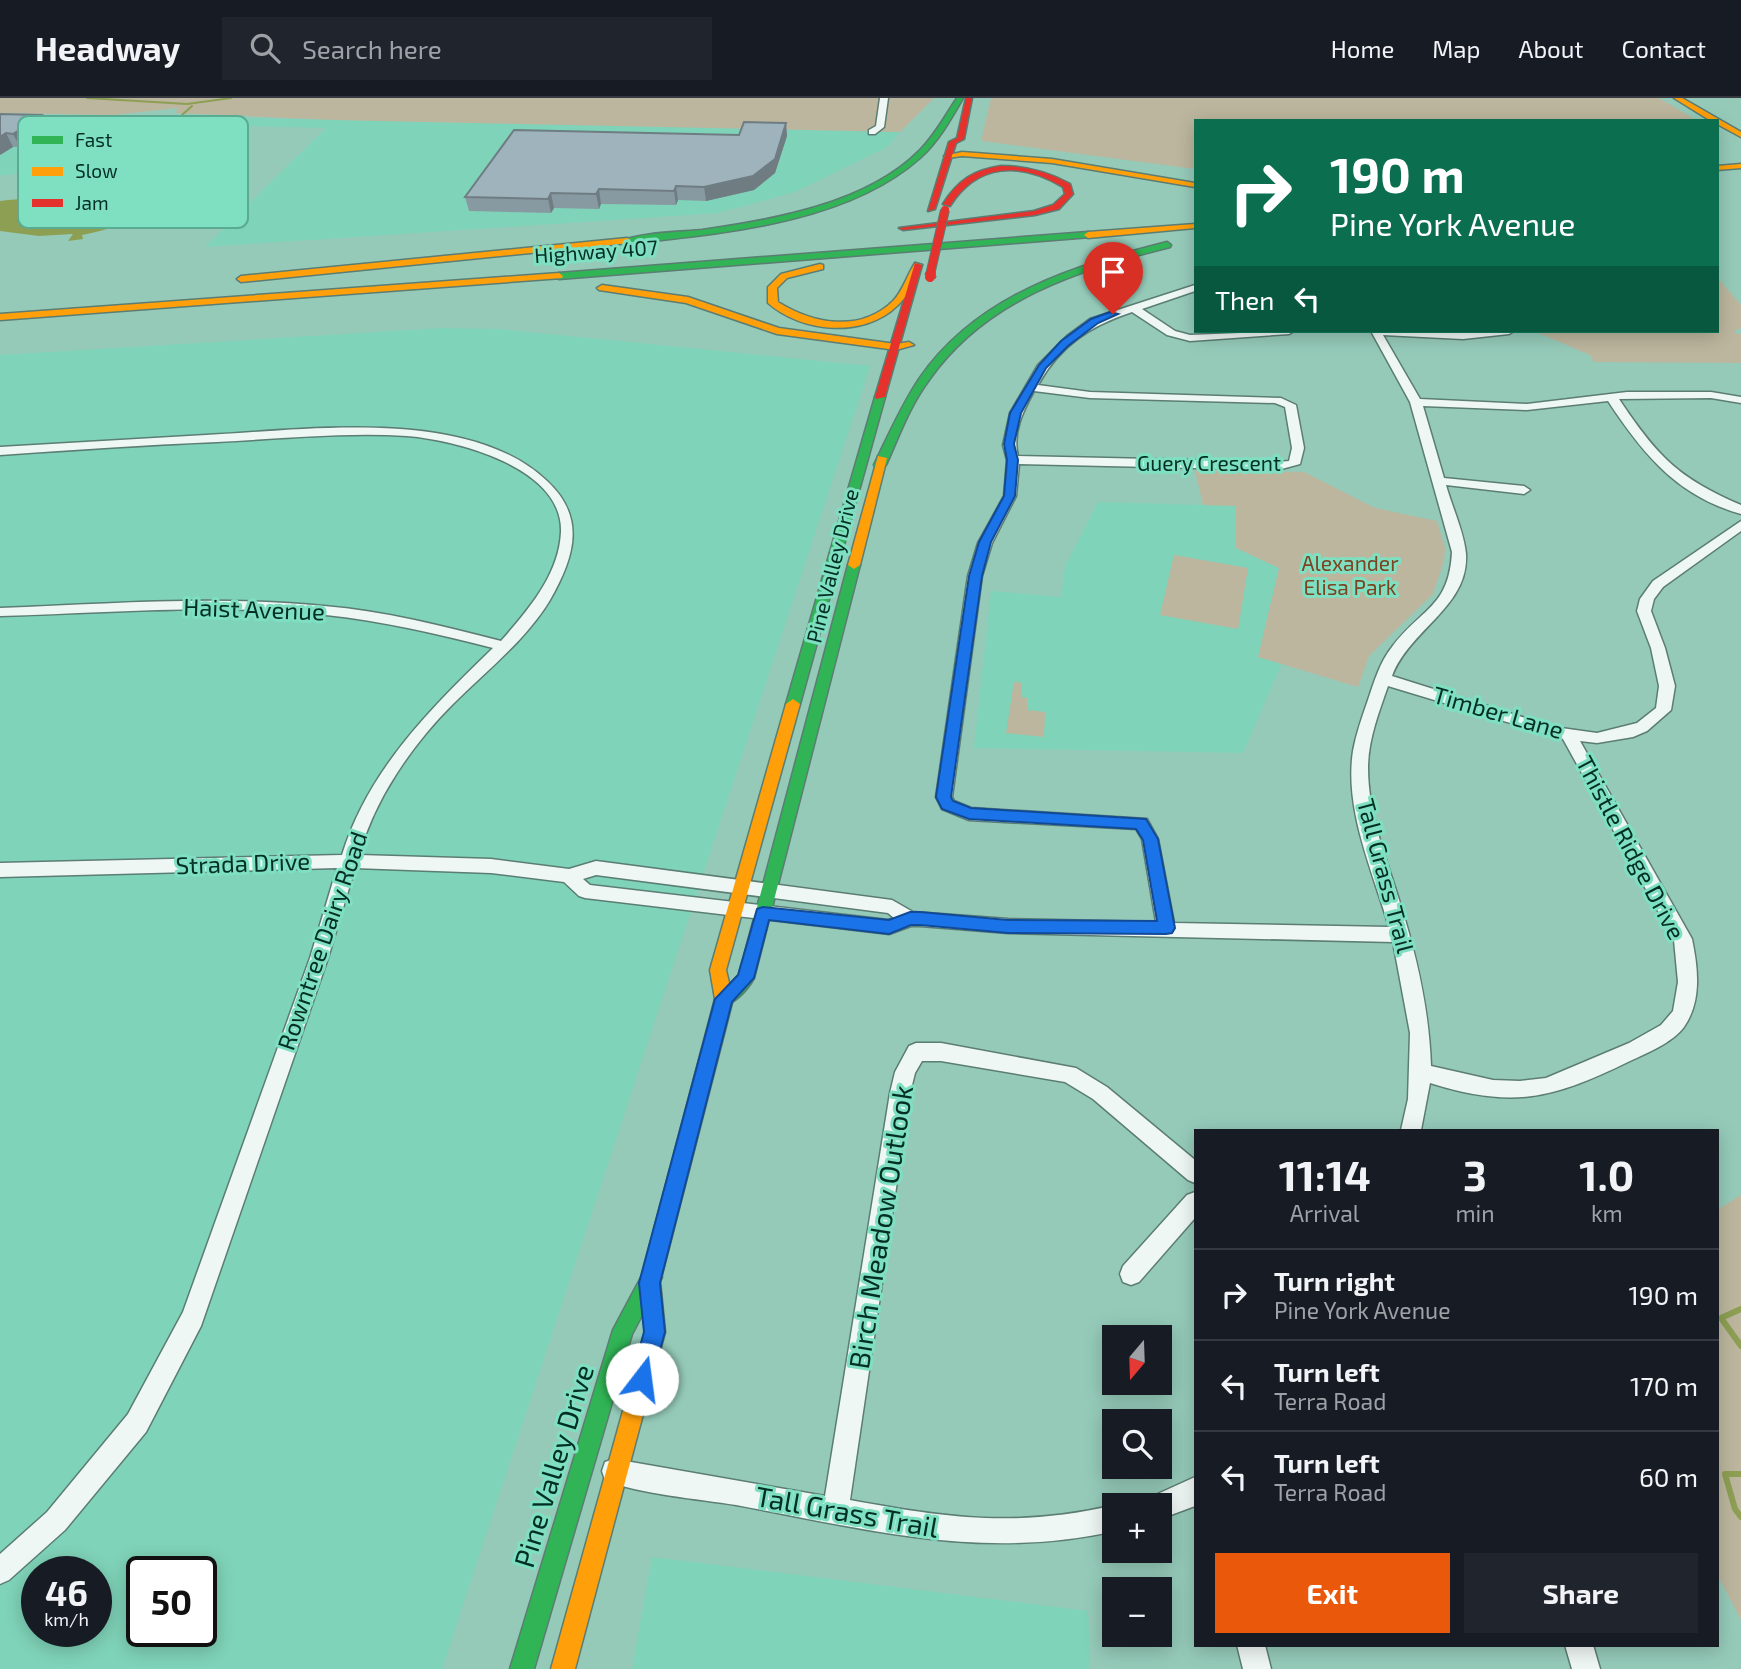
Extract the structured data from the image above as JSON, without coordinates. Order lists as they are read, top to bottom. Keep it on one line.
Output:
{"streets":{"main road":["Highway 407","Pine Valley Drive"],"street":["Guery Crescent","Haist Avenue","Timber Lane","Thistle Ridge Drive","Strada Drive","Tall Grass Trail","Rowntree Dairy Road","Birch Meadow Outlook"]},"crossings":[["Pine Valley Drive","Strada Drive"],["Pine Valley Drive","Tall Grass Trail"],["Haist Avenue","Rowntree Dairy Road"],["Timber Lane","Thistle Ridge Drive"],["Timber Lane","Tall Grass Trail"],["Thistle Ridge Drive","Tall Grass Trail"],["Strada Drive","Rowntree Dairy Road"],["Tall Grass Trail","Birch Meadow Outlook"]],"parks":["Alexander Elisa Park"],"legend":["Fast","Slow","Jam"],"north":"bottom","page":{"header":"Headway","search":"Search here","nav":["Home","Map","About","Contact"],"turn":["190 m","Pine York Avenue"],"then":"Then","eta":["11:14","Arrival","3","min","1.0","km"],"list":[{"name":"Turn right","note":"Pine York Avenue","value":"190 m"},{"name":"Turn left","note":"Terra Road","value":"170 m"},{"name":"Turn left","note":"Terra Road","value":"60 m"}],"map_buttons":["+","−"],"buttons":["Exit","Share"],"speed":"46 km/h","limit":"50"}}
